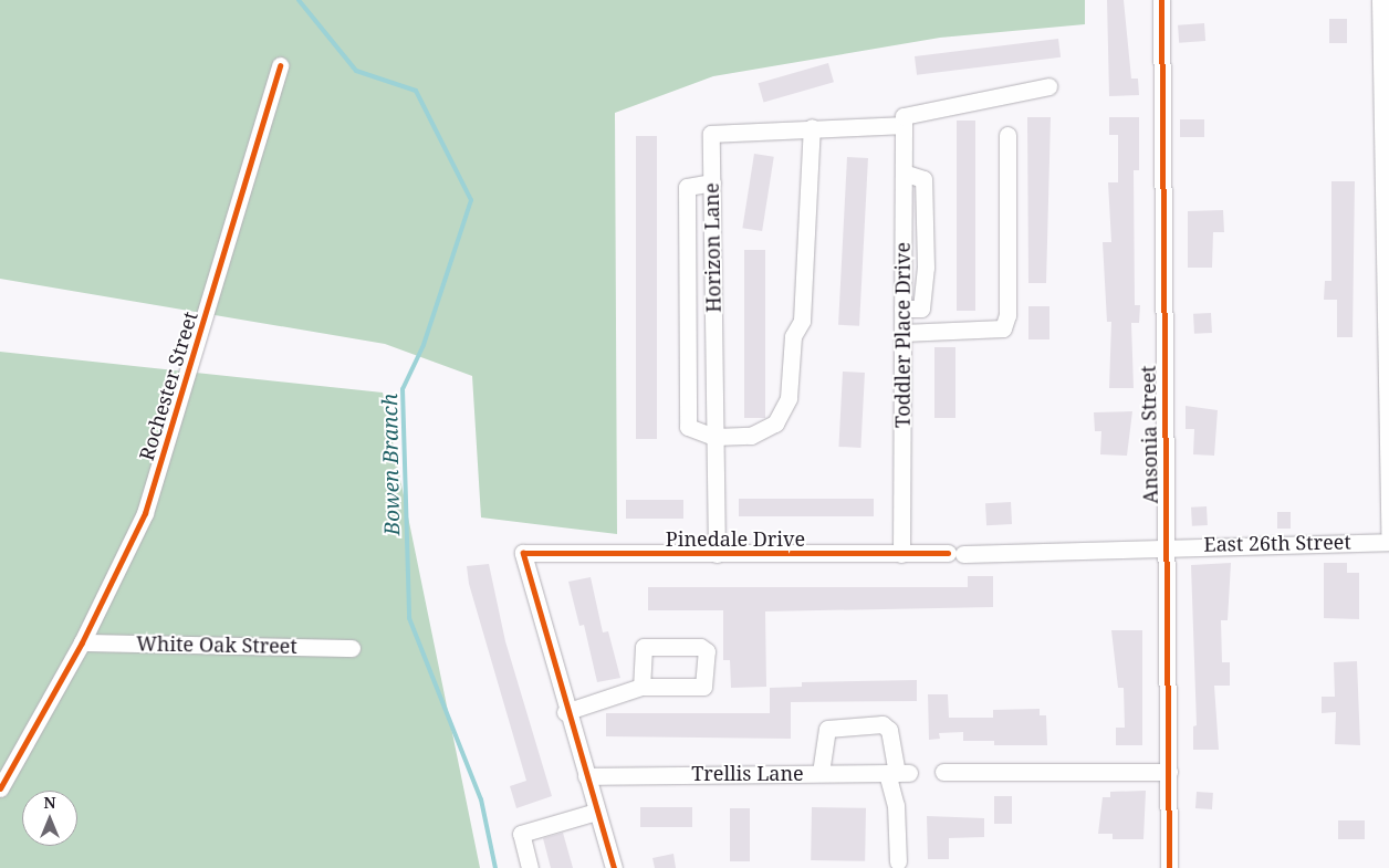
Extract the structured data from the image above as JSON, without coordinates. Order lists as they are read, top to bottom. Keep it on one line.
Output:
{"streets":{"street":["Horizon Lane","Toddler Place Drive","Rochester Street","Ansonia Street","Pinedale Drive","East 26th Street","White Oak Street","Trellis Lane"]},"crossings":[["Horizon Lane","Toddler Place Drive"],["Horizon Lane","Pinedale Drive"],["Toddler Place Drive","Pinedale Drive"],["Rochester Street","White Oak Street"],["Ansonia Street","Pinedale Drive"],["Ansonia Street","East 26th Street"],["Pinedale Drive","East 26th Street"]],"water":["Bowen Branch"],"north":"top"}
